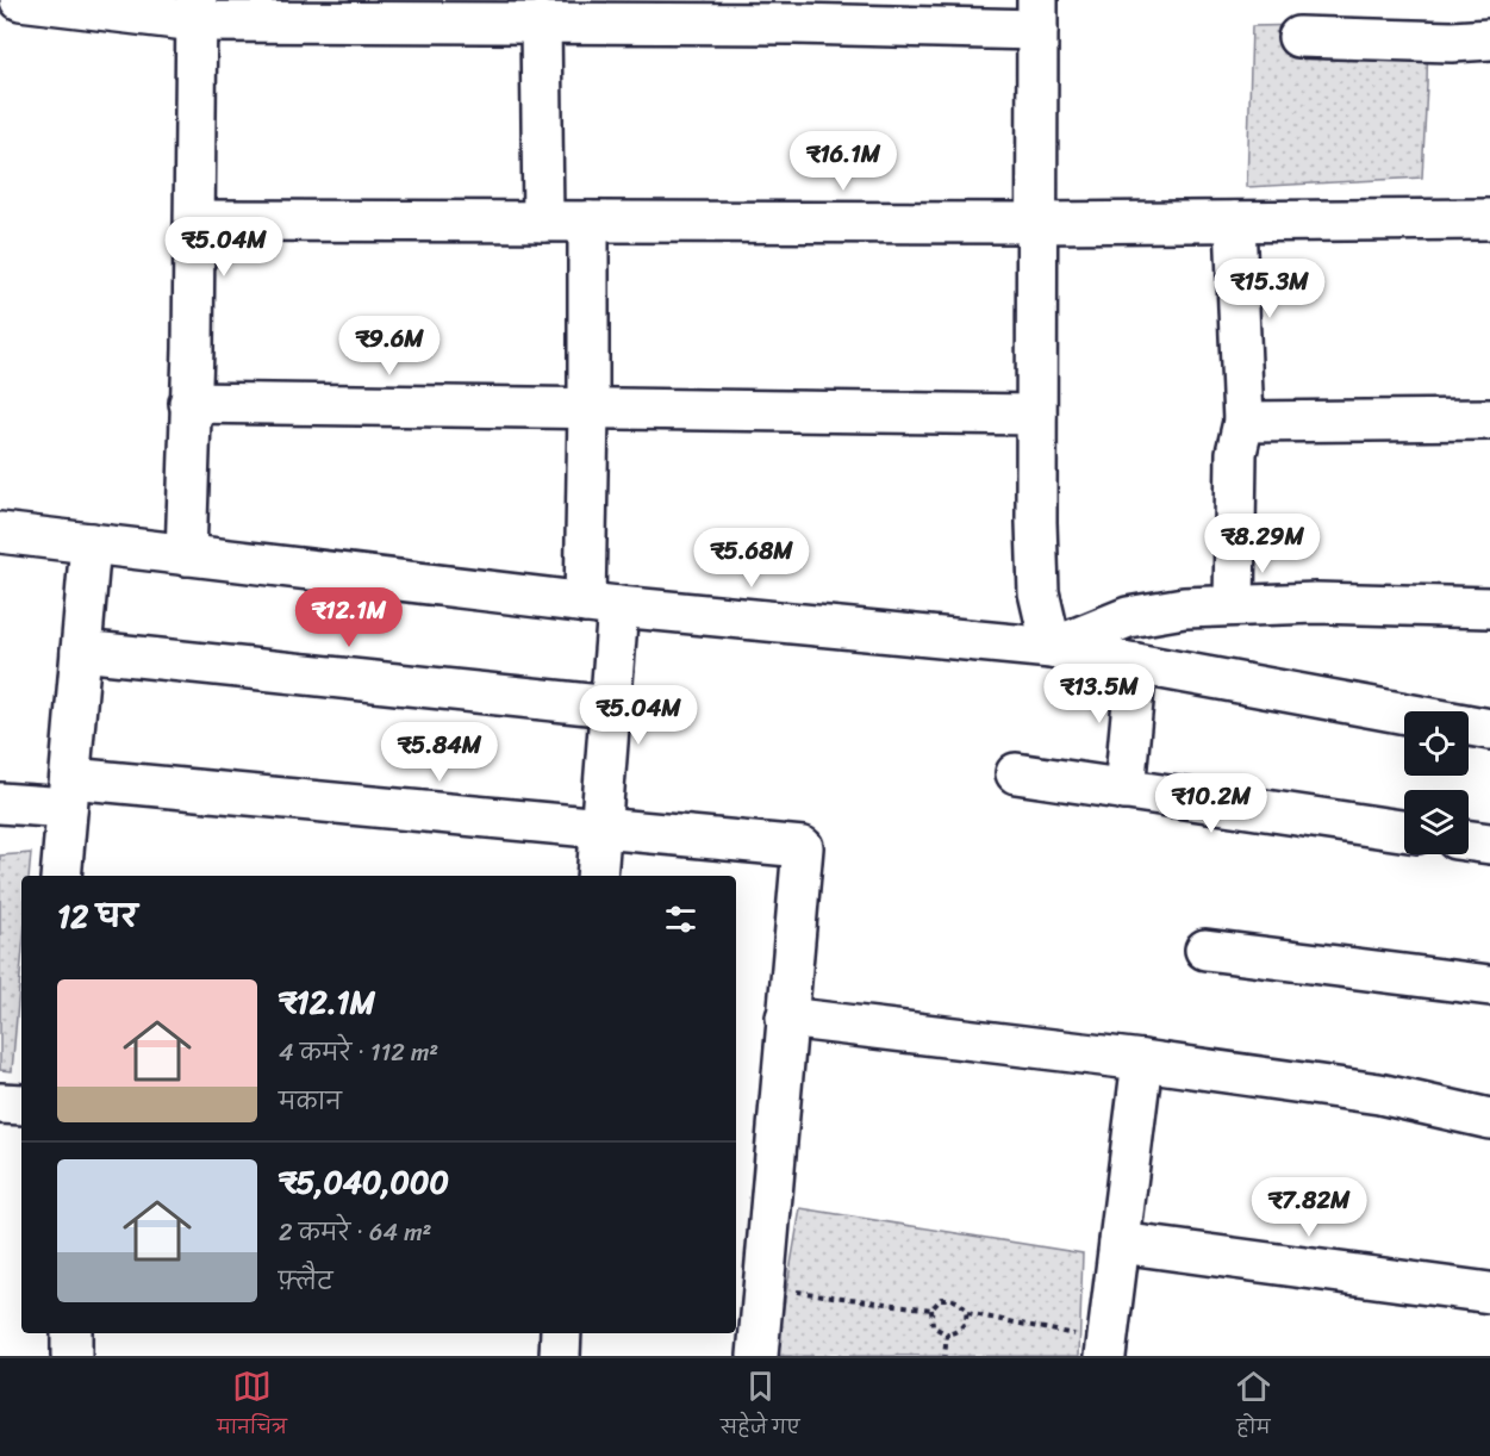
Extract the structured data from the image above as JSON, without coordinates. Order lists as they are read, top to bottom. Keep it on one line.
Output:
{"page":{"price":["₹16.1M","₹5.04M","₹15.3M","₹9.6M","₹8.29M","₹5.68M","₹12.1M","₹13.5M","₹5.04M","₹5.84M","₹10.2M","₹7.82M"],"heading":"12 घर","list":[{"name":"₹12.1M","note":"4 कमरे · 112 m² · मकान"},{"name":"₹5,040,000","note":"2 कमरे · 64 m² · फ़्लैट"}],"tabs":["मानचित्र","सहेजे गए","होम"]}}
